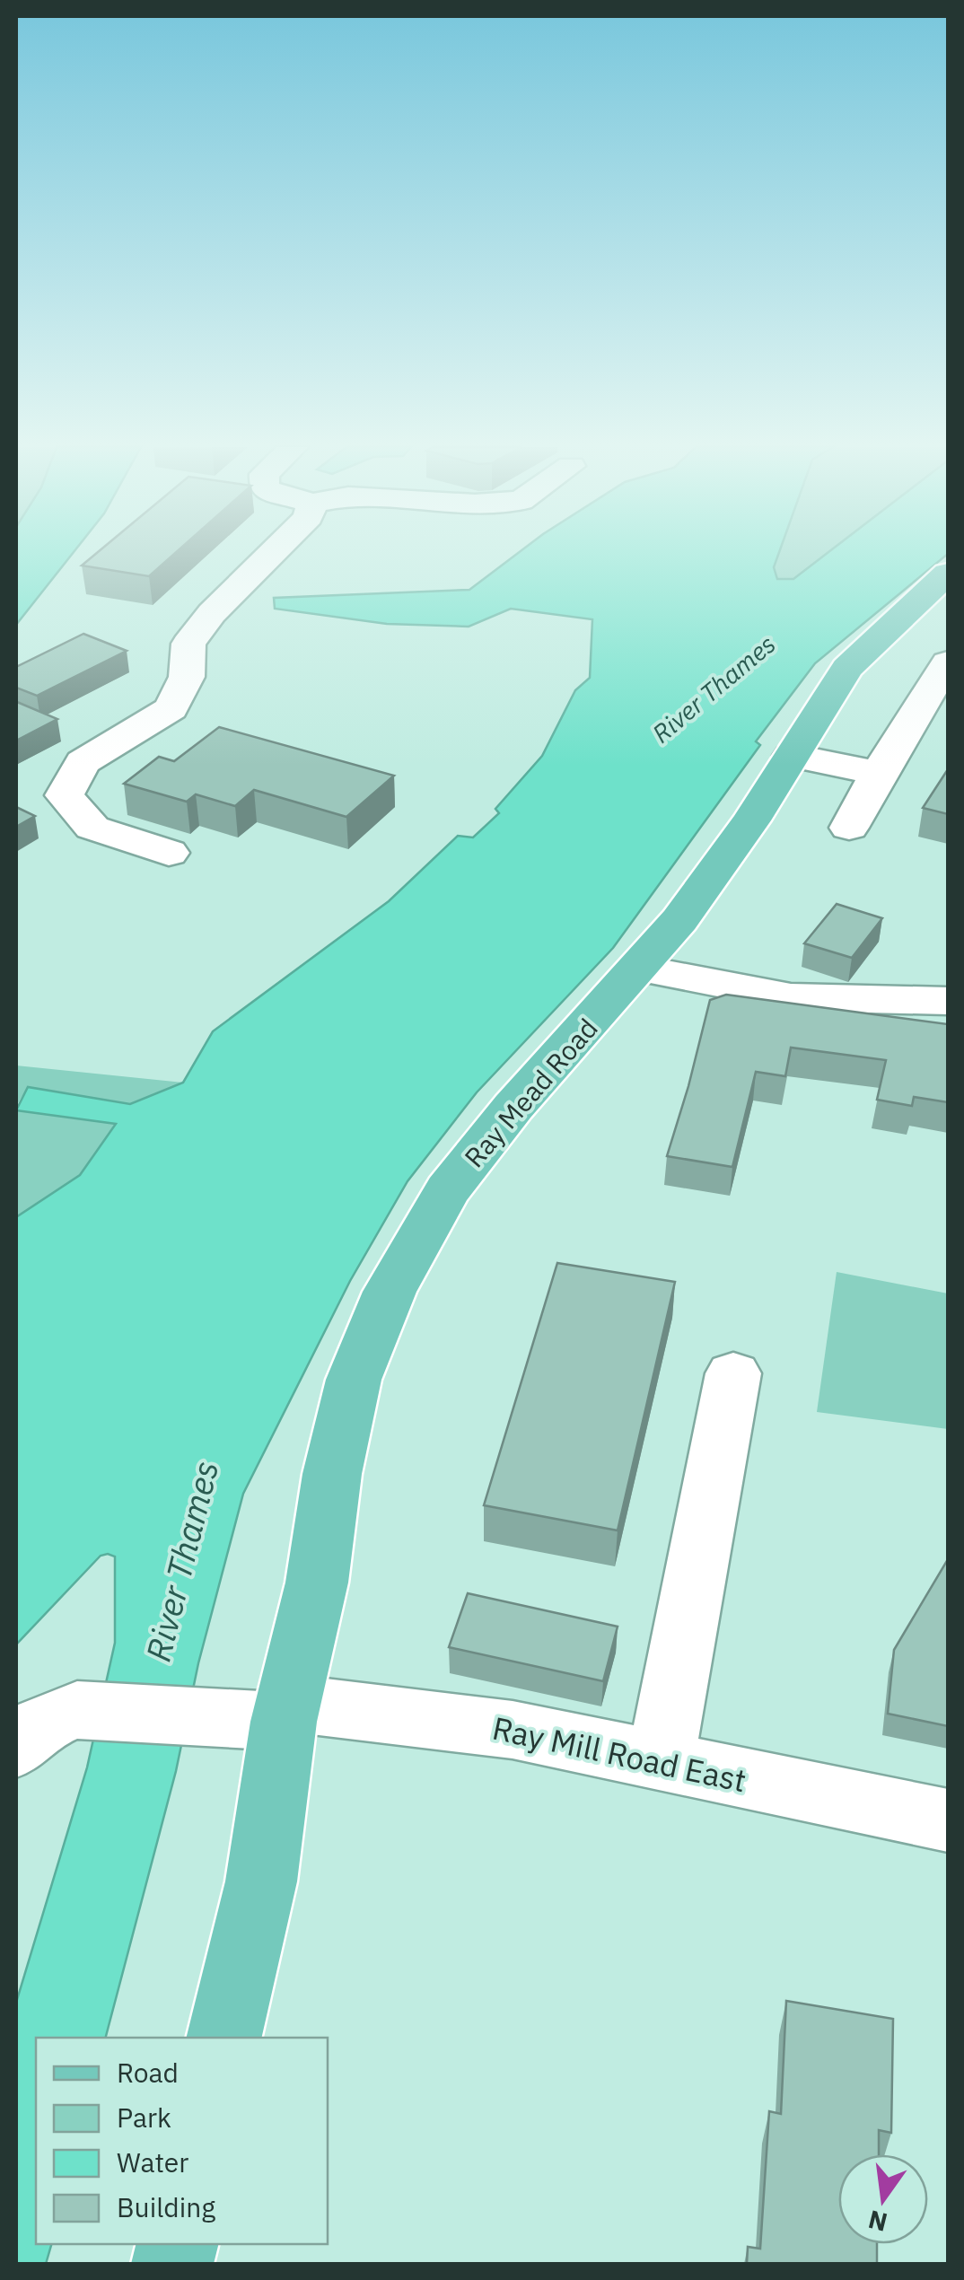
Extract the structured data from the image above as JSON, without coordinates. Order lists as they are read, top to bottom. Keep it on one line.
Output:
{"streets":{"main road":["Ray Mead Road"],"street":["Ray Mill Road East"]},"crossings":[["Ray Mead Road","Ray Mill Road East"]],"water":["River Thames"],"legend":["Road","Park","Water","Building"],"north":"bottom"}
